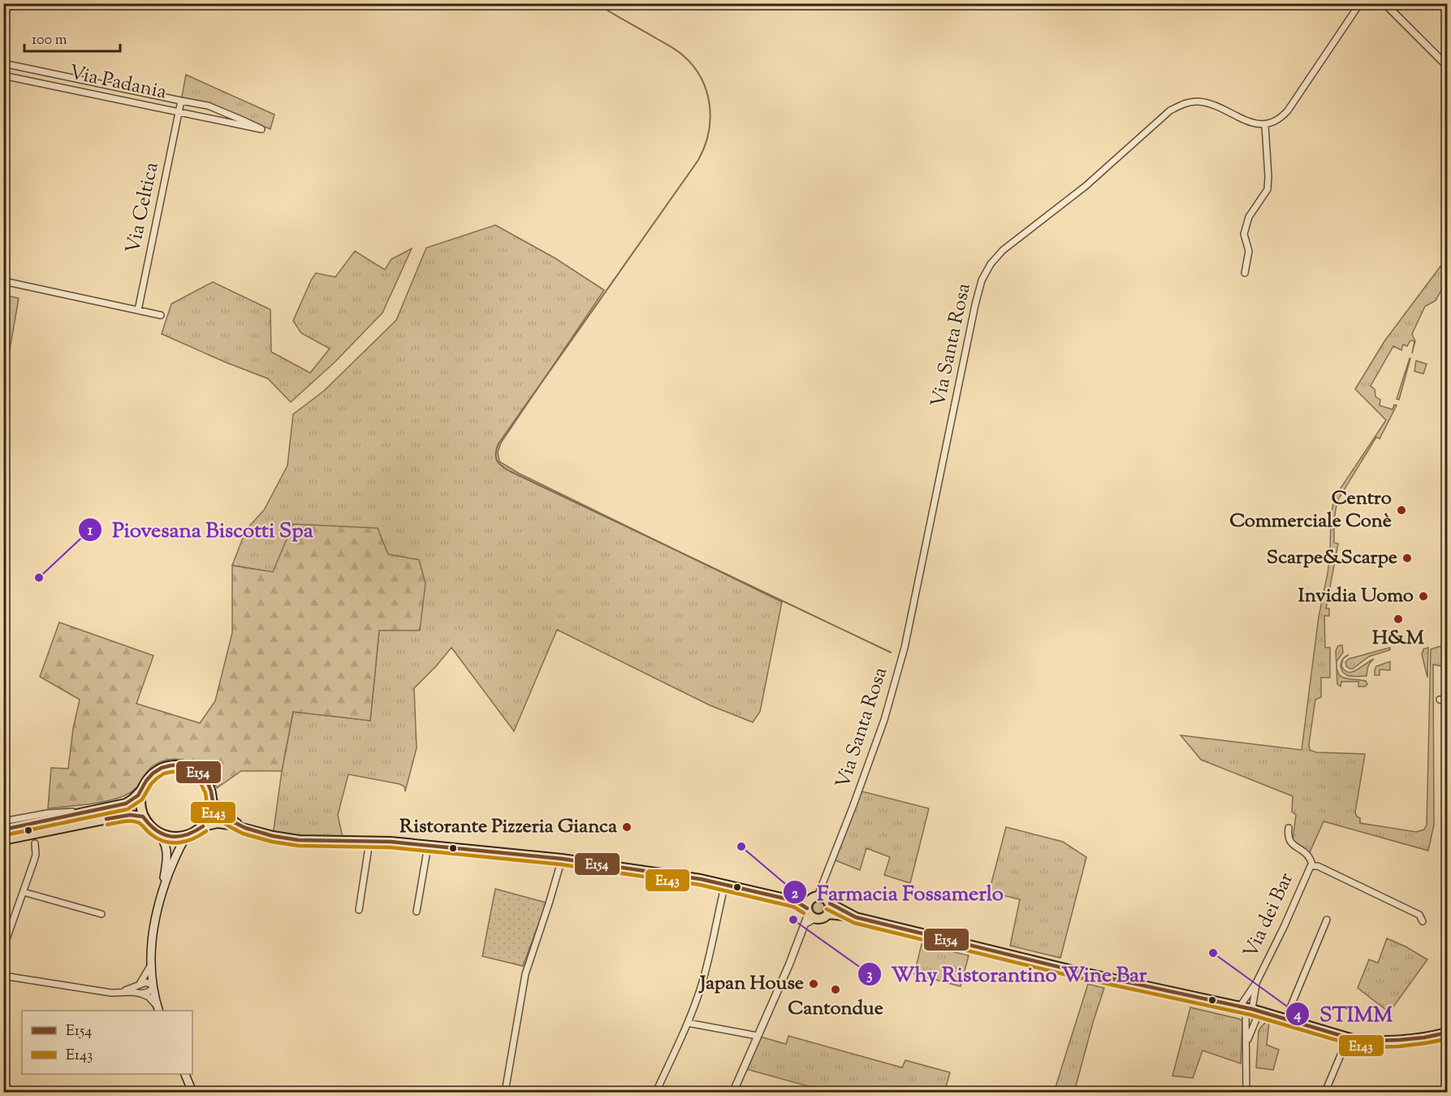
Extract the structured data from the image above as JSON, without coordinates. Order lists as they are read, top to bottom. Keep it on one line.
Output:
{"streets":{"street":["Via Padania","Via Celtica","Via Santa Rosa","Via dei Bar"]},"crossings":[["Via Padania","Via Celtica"]],"places":["Centro Commerciale Conè","Scarpe&Scarpe","Piovesana Biscotti Spa","Invidia Uomo","H&M","Ristorante Pizzeria Gianca","Farmacia Fossamerlo","Why Ristorantino Wine Bar","STIMM","Japan House","Cantondue"],"lines":["transit line E154","transit line E143"],"legend":["E154","E143"],"scale_bar":"100 m"}
